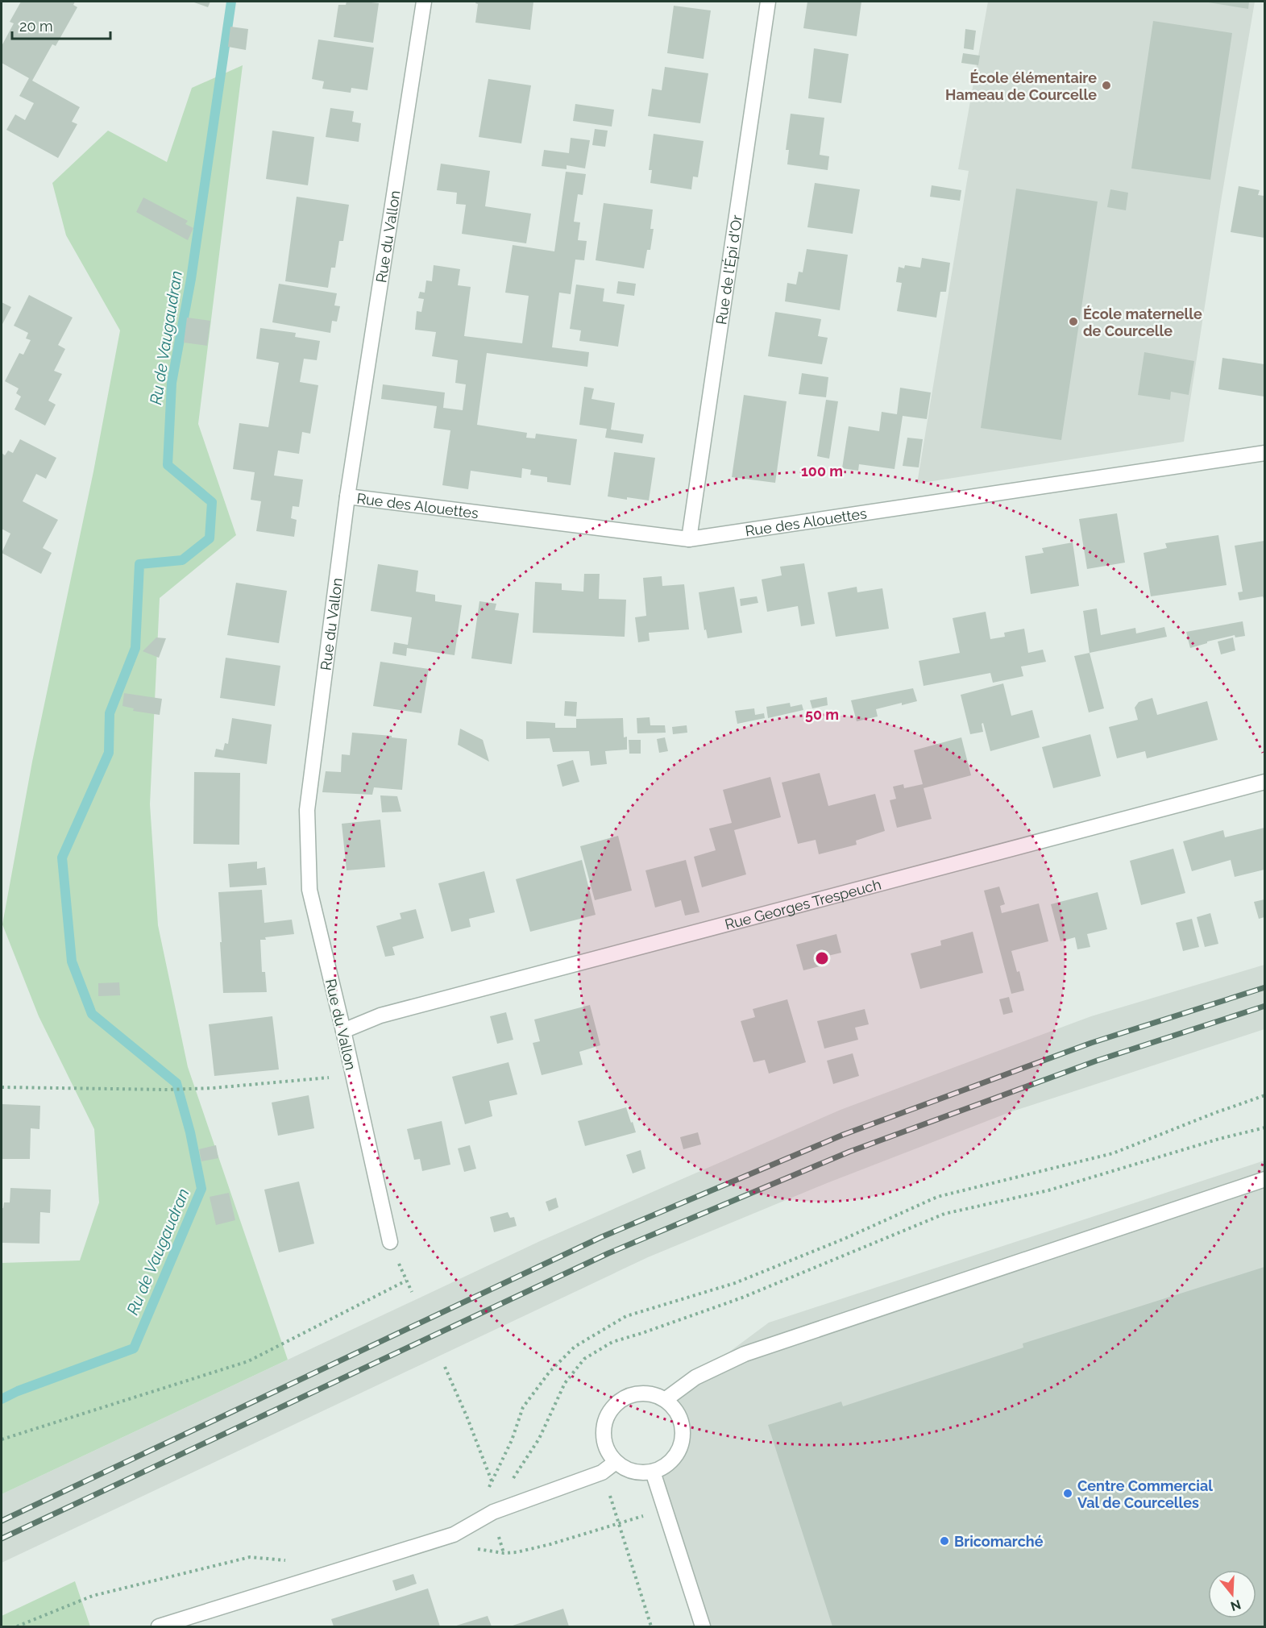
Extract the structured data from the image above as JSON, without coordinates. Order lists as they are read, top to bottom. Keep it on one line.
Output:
{"streets":{"street":["Rue du Vallon","Rue de l'Épi d'Or","Rue des Alouettes","Rue Georges Trespeuch"]},"crossings":[["Rue du Vallon","Rue des Alouettes"],["Rue du Vallon","Rue Georges Trespeuch"],["Rue de l'Épi d'Or","Rue des Alouettes"]],"water":["Ru de Vaugaudran"],"places":["École élémentaire Hameau de Courcelle","École maternelle de Courcelle","Centre Commercial Val de Courcelles","Bricomarché"],"scale_bar":"20 m","north":"bottom","rings":["100 m","50 m"]}
